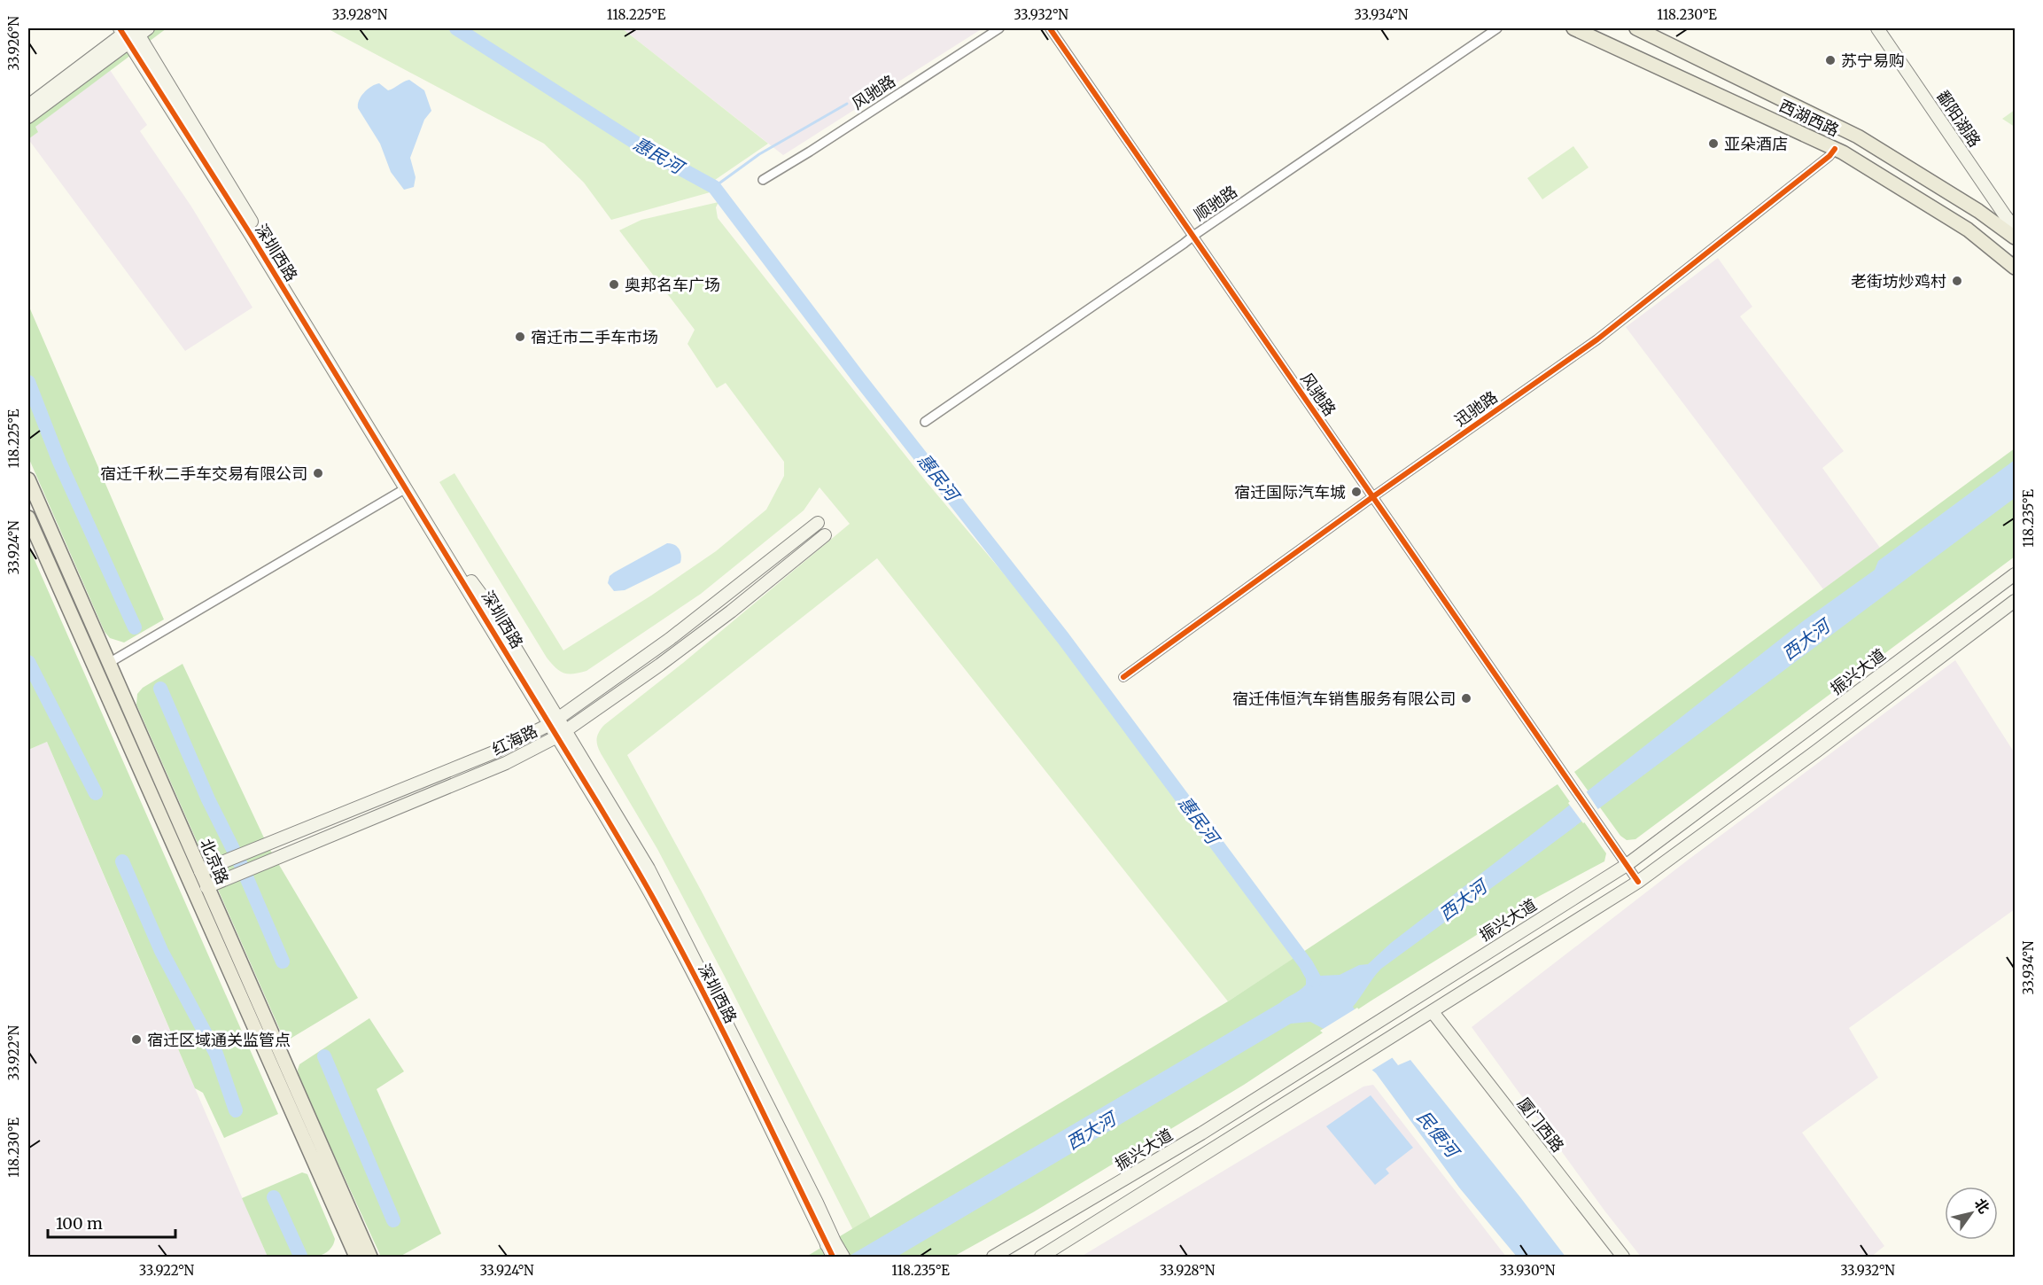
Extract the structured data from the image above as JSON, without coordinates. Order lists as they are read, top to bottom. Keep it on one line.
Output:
{"streets":{"main road":["西湖西路","北京路"],"street":["风驰路","鄱阳湖路","顺驰路","深圳西路","迅驰路","振兴大道","红海路","厦门西路"]},"crossings":[["风驰路","顺驰路"],["风驰路","迅驰路"],["风驰路","振兴大道"],["西湖西路","迅驰路"],["深圳西路","红海路"],["红海路","北京路"]],"water":["惠民河","西大河","民便河"],"places":["苏宁易购","亚朵酒店","老街坊炒鸡村","奥邦名车广场","宿迁市二手车市场","宿迁千秋二手车交易有限公司","宿迁国际汽车城","宿迁伟恒汽车销售服务有限公司","宿迁区域通关监管点"],"scale_bar":"100 m","north":"top right","coordinates":["33.928°N","118.225°E","33.932°N","33.934°N","118.230°E","33.926°N","118.235°E","33.924°N","33.922°N","33.930°N"]}
